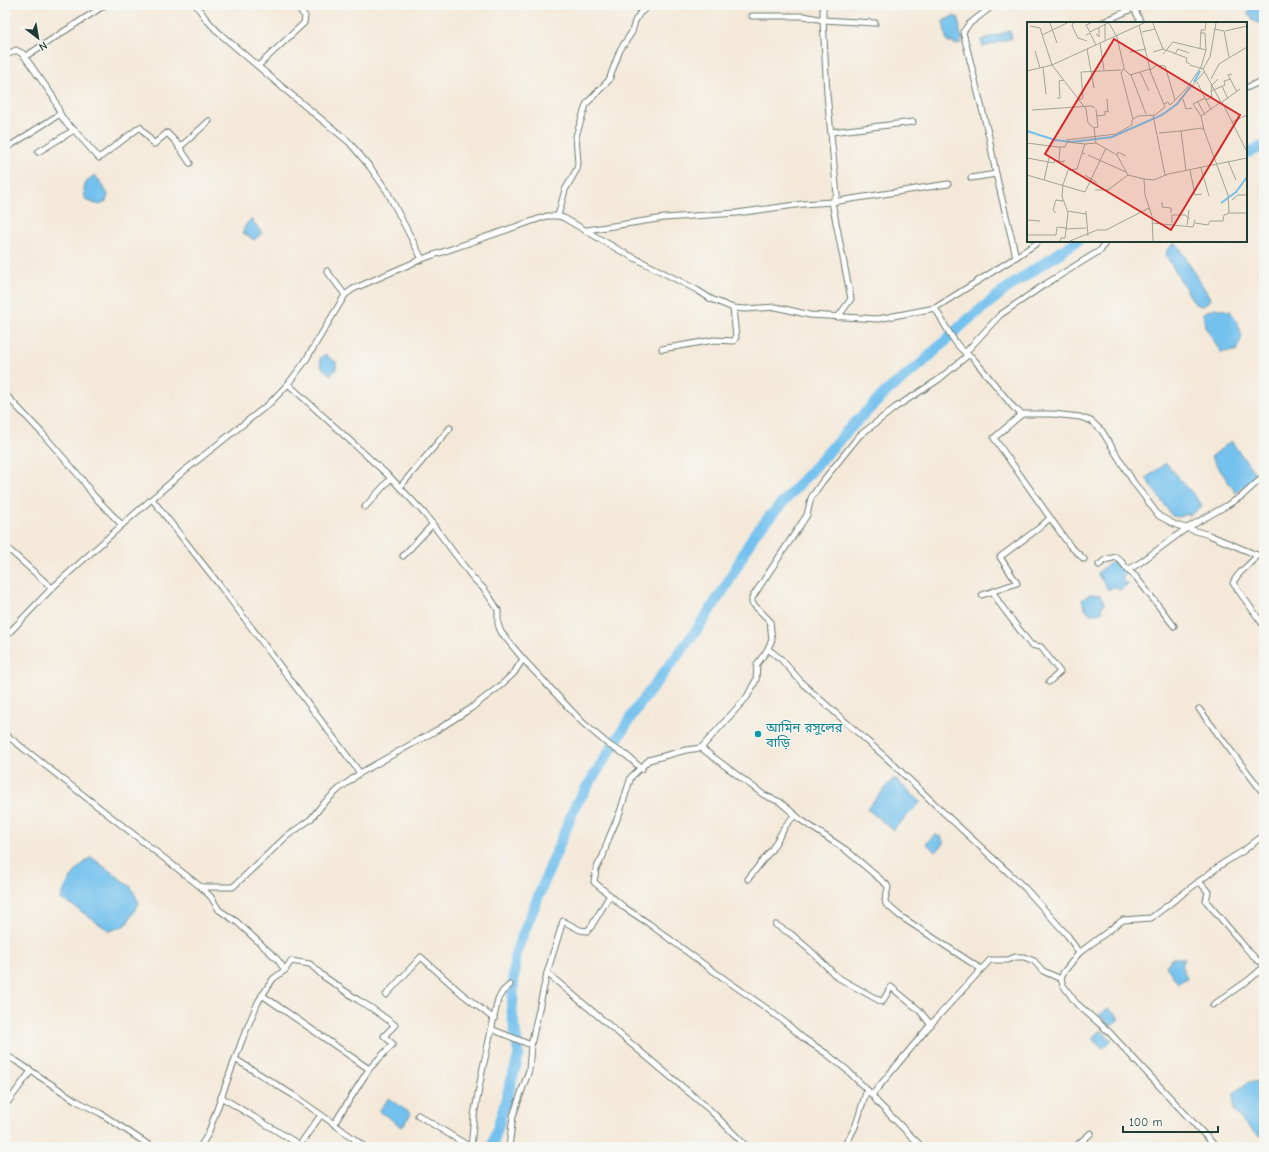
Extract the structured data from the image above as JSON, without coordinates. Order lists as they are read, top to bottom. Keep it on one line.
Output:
{"places":["আমিন রসুলের বাড়ি"],"scale_bar":"100 m","north":"bottom right"}
